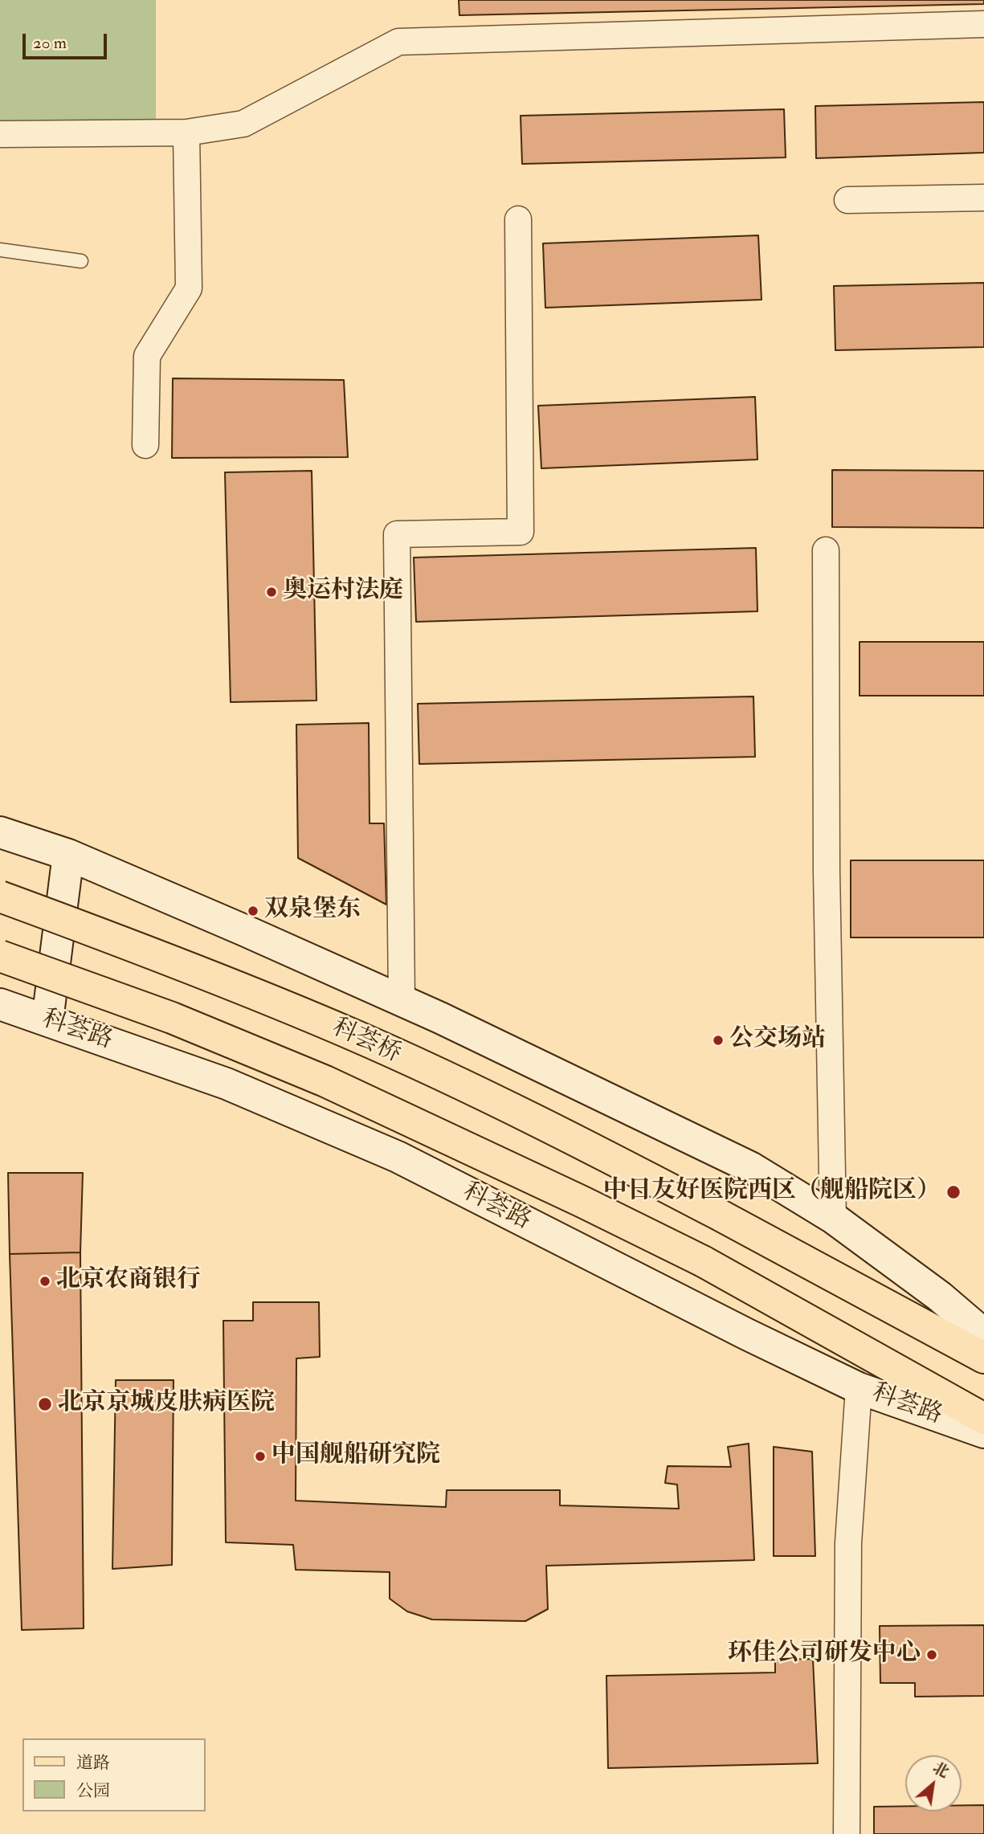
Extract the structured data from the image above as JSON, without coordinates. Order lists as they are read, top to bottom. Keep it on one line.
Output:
{"streets":{"main road":["科荟路","科荟桥"]},"places":["奥运村法庭","双泉堡东","公交场站","中日友好医院西区（舰船院区）","北京农商银行","北京京城皮肤病医院","中国舰船研究院","环佳公司研发中心"],"legend":["道路","公园"],"scale_bar":"20 m","north":"top right"}
